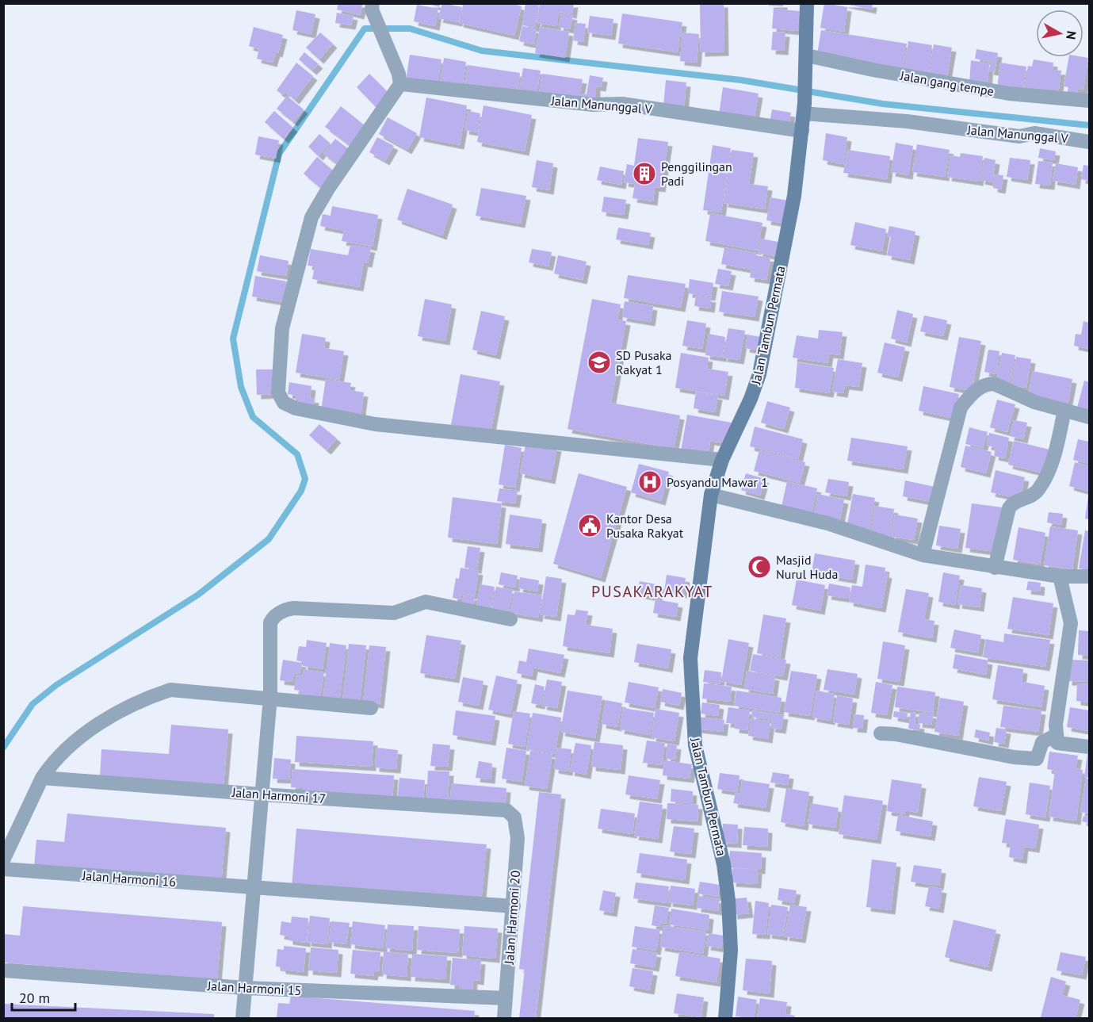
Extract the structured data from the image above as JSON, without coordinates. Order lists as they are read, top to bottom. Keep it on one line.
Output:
{"streets":{"street":["Jalan gang tempe","Jalan Manunggal V","Jalan Tambun Permata","Jalan Harmoni 17","Jalan Harmoni 16","Jalan Harmoni 20","Jalan Harmoni 15"]},"crossings":[["Jalan gang tempe","Jalan Tambun Permata"],["Jalan Manunggal V","Jalan Tambun Permata"],["Jalan Harmoni 17","Jalan Harmoni 20"],["Jalan Harmoni 16","Jalan Harmoni 20"],["Jalan Harmoni 20","Jalan Harmoni 15"]],"districts":["PUSAKARAKYAT"],"places":{"building":["Penggilingan Padi"],"school or university":["SD Pusaka Rakyat 1"],"hospital":["Posyandu Mawar 1"],"public building":["Kantor Desa Pusaka Rakyat"],"mosque":["Masjid Nurul Huda"]},"scale_bar":"20 m","north":"right"}
